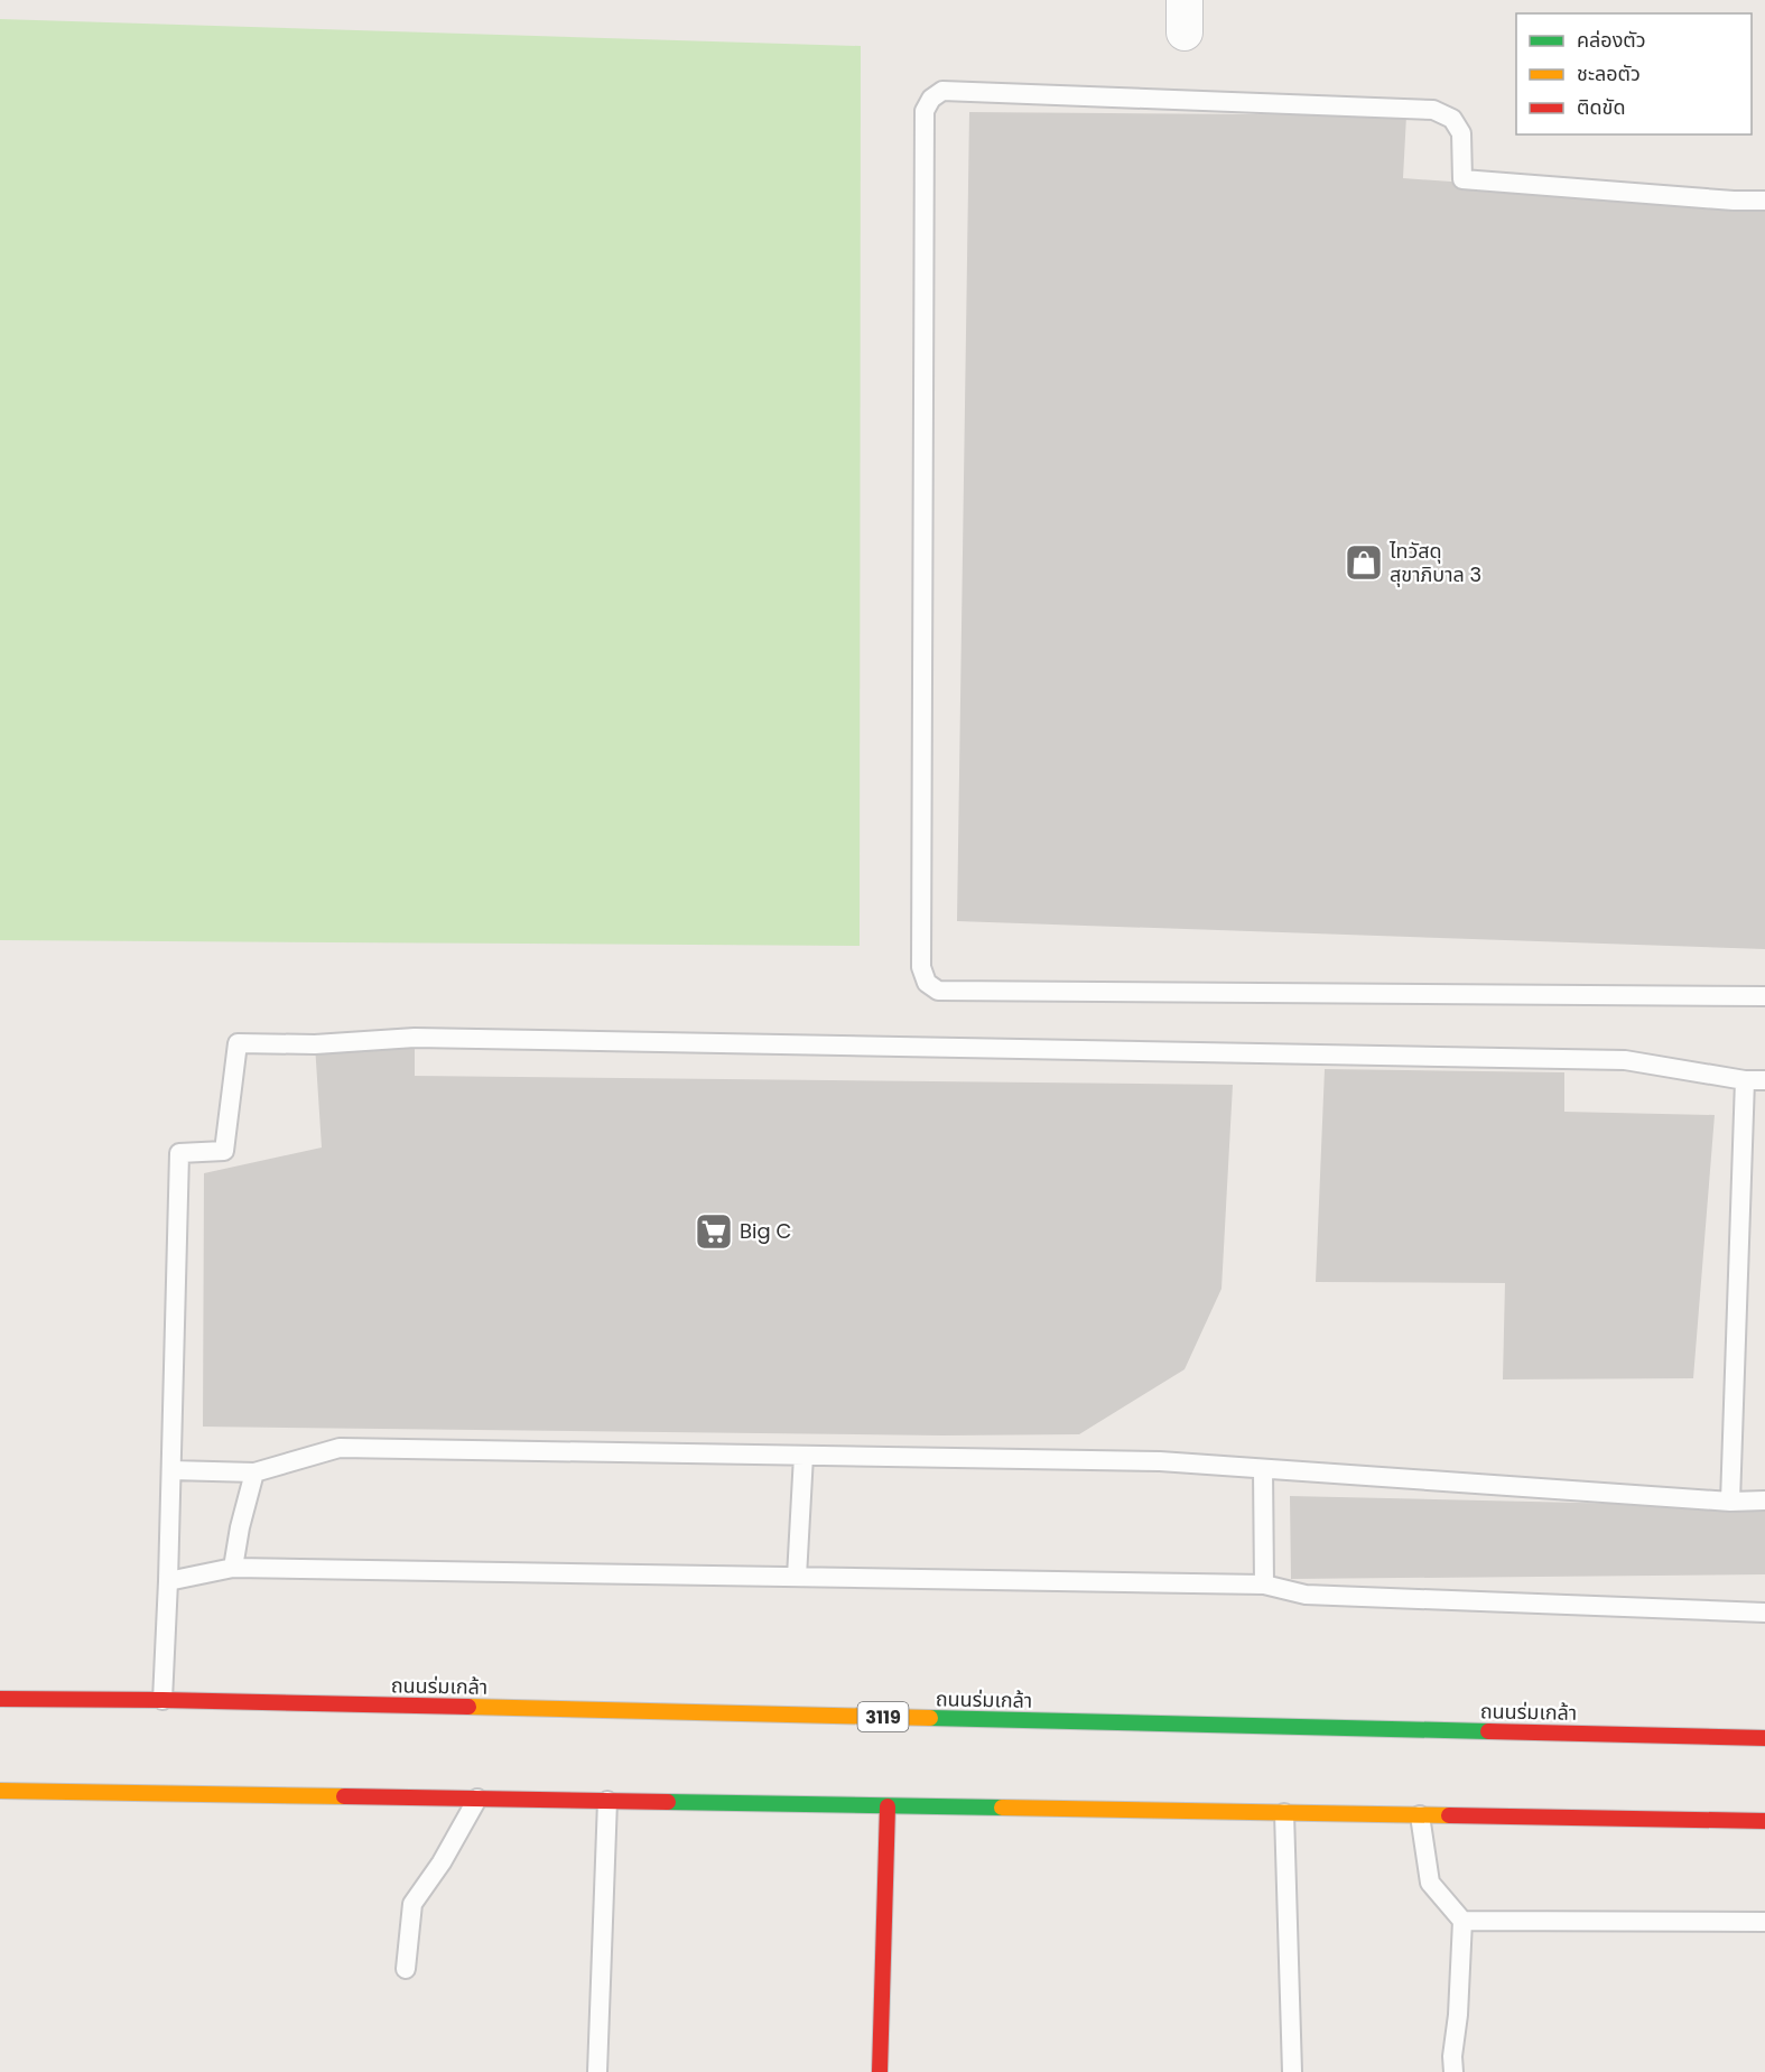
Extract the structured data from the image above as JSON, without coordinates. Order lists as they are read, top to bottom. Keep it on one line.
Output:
{"streets":{"main road":["ถนนร่มเกล้า","3119"]},"places":{"shop":["ไทวัสดุ สุขาภิบาล 3"],"supermarket":["Big C"]},"legend":["คล่องตัว","ชะลอตัว","ติดขัด"]}
